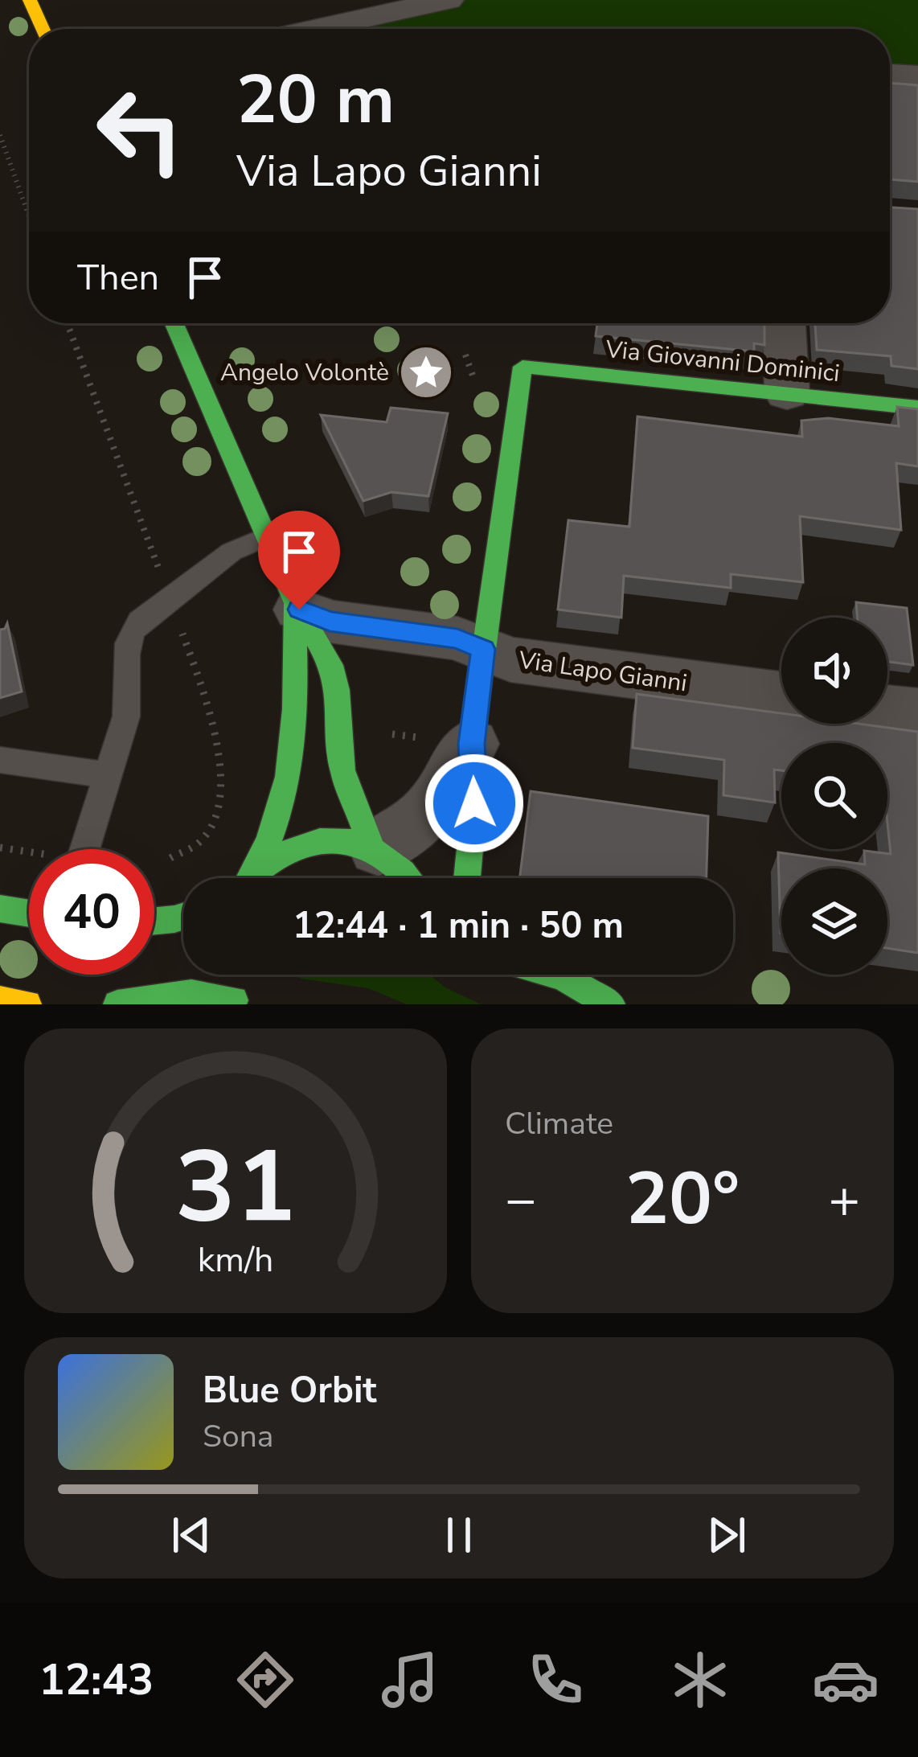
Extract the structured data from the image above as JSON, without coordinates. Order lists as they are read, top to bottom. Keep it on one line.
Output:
{"streets":{"street":["Via Giovanni Dominici","Via Lapo Gianni"]},"crossings":[["Via Giovanni Dominici","Via Lapo Gianni"]],"places":{"place":["Angelo Volontè"]},"page":{"turn":["20 m","Via Lapo Gianni"],"then":"Then","limit":"40","trip":"12:44 · 1 min · 50 m","tile":"Climate","heat":["−","20°","+"],"song":["Blue Orbit","Sona"],"tabs":"12:43","gauge":["31","km/h"]}}
